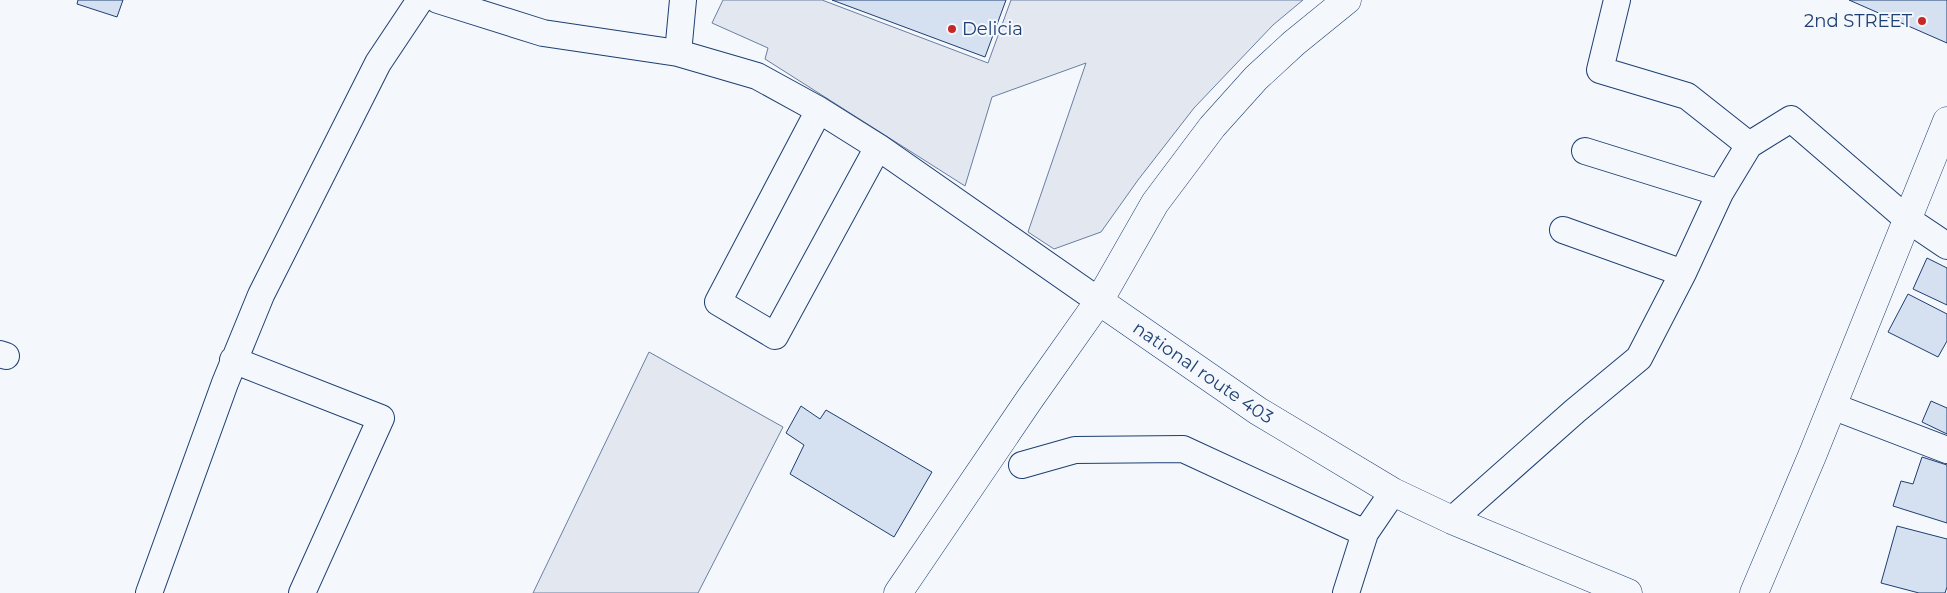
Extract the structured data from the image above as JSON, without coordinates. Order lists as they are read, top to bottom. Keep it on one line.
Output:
{"streets":{"main road":["national route 403"]},"places":["2nd STREET","Delicia"]}
